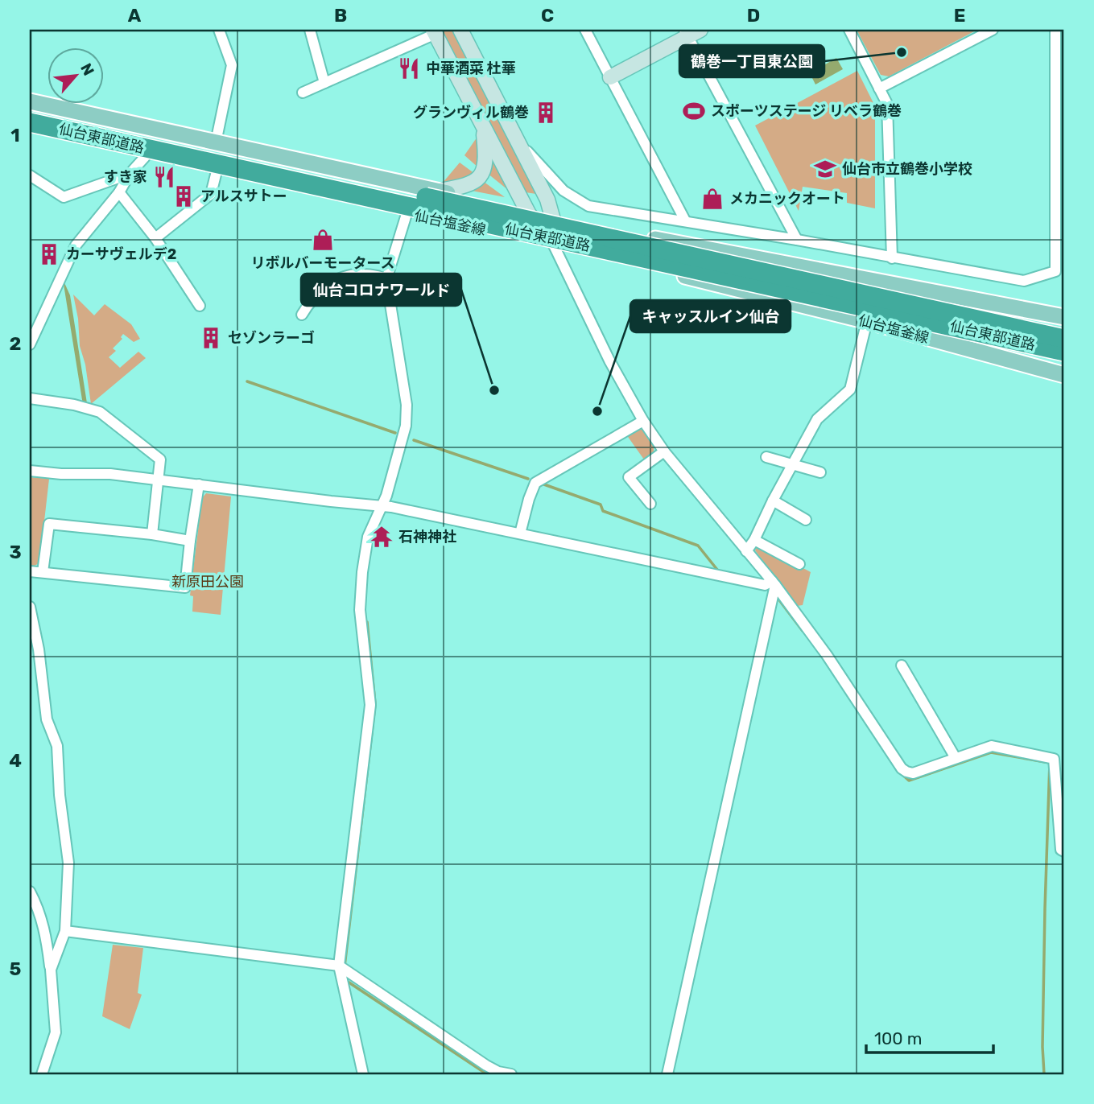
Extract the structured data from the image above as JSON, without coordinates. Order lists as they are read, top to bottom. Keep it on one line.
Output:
{"streets":{"highway":["仙台東部道路"],"main road":["仙台塩釜線"]},"parks":["新原田公園"],"places":{"other":["鶴巻一丁目東公園","仙台コロナワールド","キャッスルイン仙台"],"restaurant":["中華酒菜 杜華","すき家"],"sports":["スポーツステージ リベラ鶴巻"],"building":["グランヴィル鶴巻","アルスサトー","カーサヴェルデ2","セゾンラーゴ"],"school or university":["仙台市立鶴巻小学校"],"shop":["メカニックオート","リボルバーモータース"],"temple":["石神神社"]},"scale_bar":"100 m","north":"top right","grid":{"columns":["A","B","C","D","E"],"rows":["1","2","3","4","5"]}}
